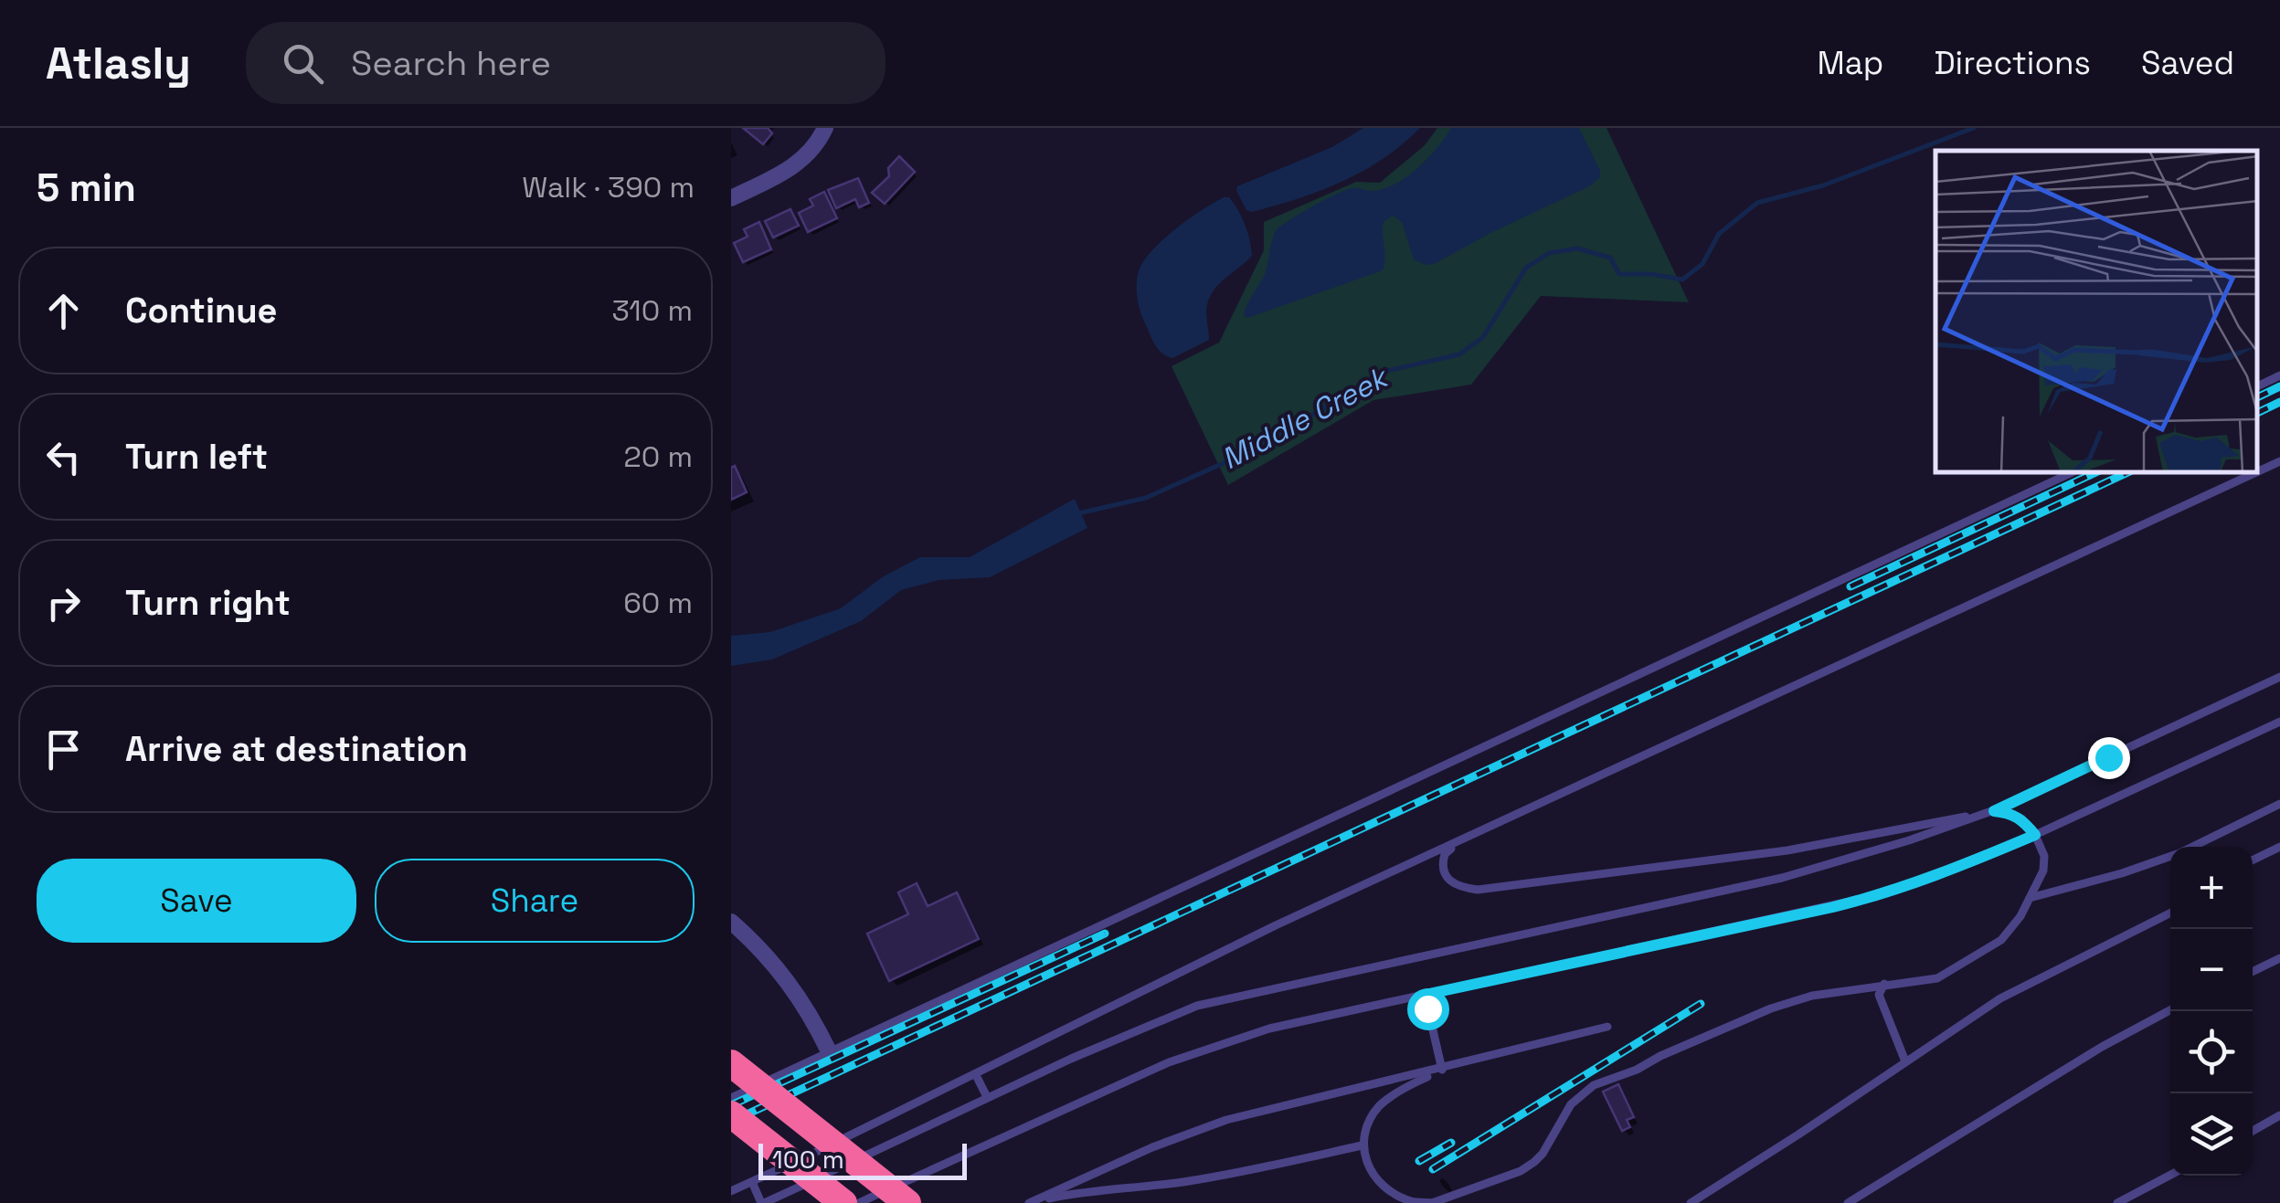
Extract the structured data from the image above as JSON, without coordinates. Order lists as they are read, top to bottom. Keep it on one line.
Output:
{"water":["Middle Creek"],"scale_bar":"100 m","page":{"header":"Atlasly","search":"Search here","nav":["Map","Directions","Saved"],"heading":["5 min","Walk · 390 m"],"list":[["Continue","310 m"],["Turn left","20 m"],["Turn right","60 m"],"Arrive at destination"],"buttons":["Save","Share"],"map_buttons":["+","−"],"scale":"100 m"}}
